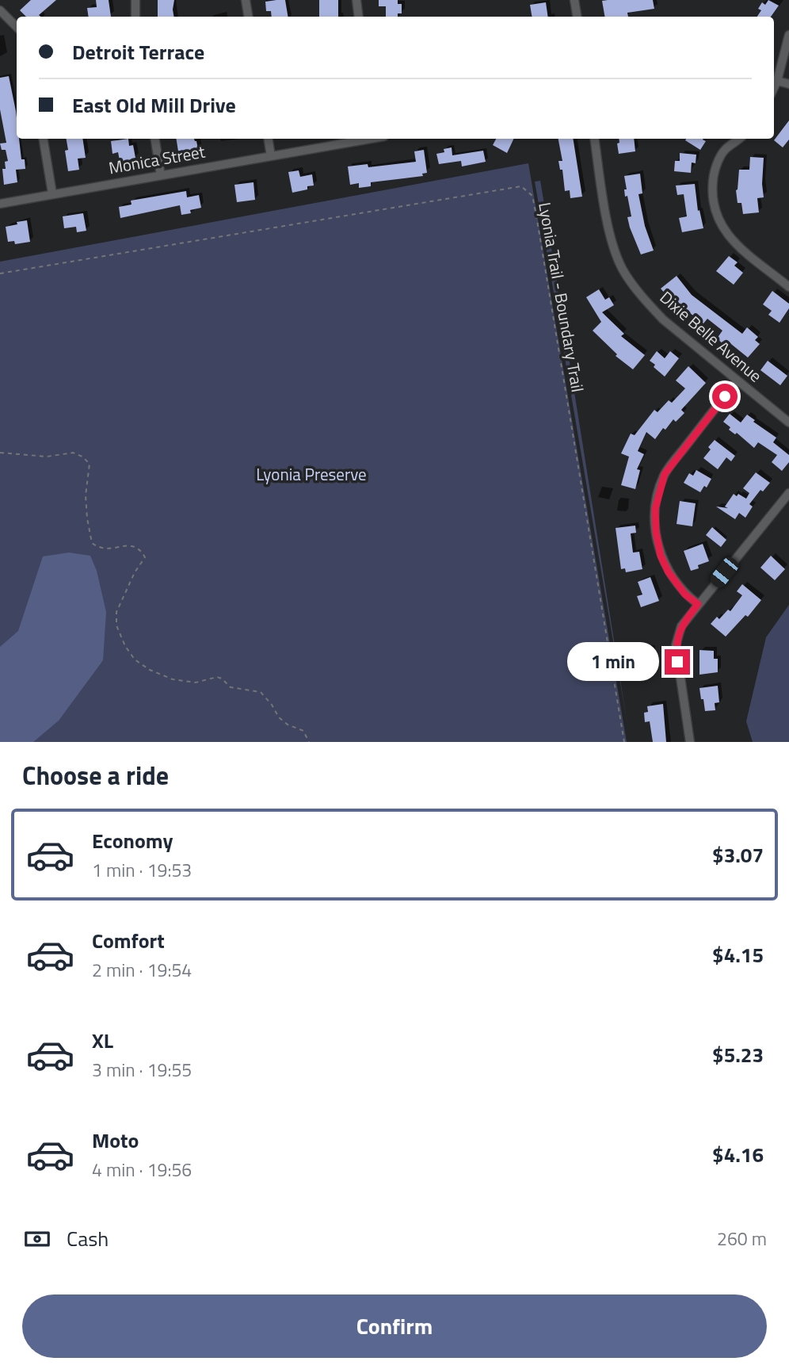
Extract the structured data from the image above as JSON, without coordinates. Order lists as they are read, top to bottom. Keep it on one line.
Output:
{"streets":{"street":["Monica Street","Dixie Belle Avenue"],"path":["Lyonia Trail - Boundary Trail"]},"parks":["Lyonia Preserve"],"page":{"banner":["Detroit Terrace","East Old Mill Drive"],"bubble":"1 min","heading":"Choose a ride","list":[{"name":"Economy","note":"1 min · 19:53","value":"$3.07"},{"name":"Comfort","note":"2 min · 19:54","value":"$4.15"},{"name":"XL","note":"3 min · 19:55","value":"$5.23"},{"name":"Moto","note":"4 min · 19:56","value":"$4.16"}],"pay":["Cash","260 m"],"buttons":"Confirm"}}
